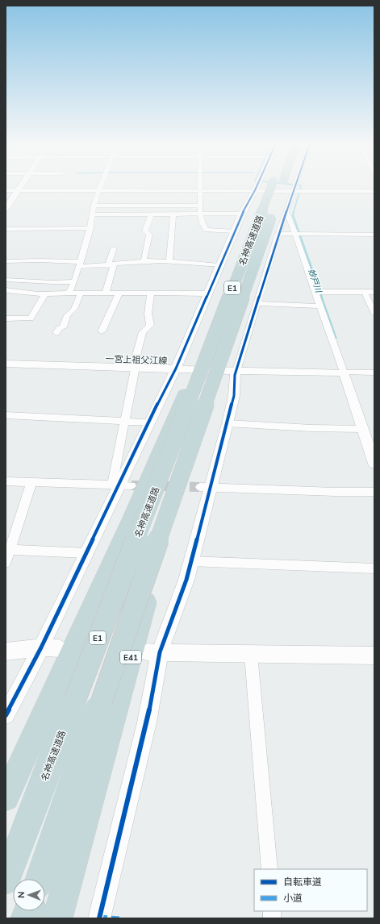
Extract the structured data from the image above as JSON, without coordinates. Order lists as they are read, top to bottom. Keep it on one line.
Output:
{"streets":{"highway":["名神高速道路","E1","E41"],"street":["一宮上祖父江線"]},"crossings":[["名神高速道路","E41"]],"water":["妙戸川"],"legend":["自転車道","小道"],"north":"left"}
